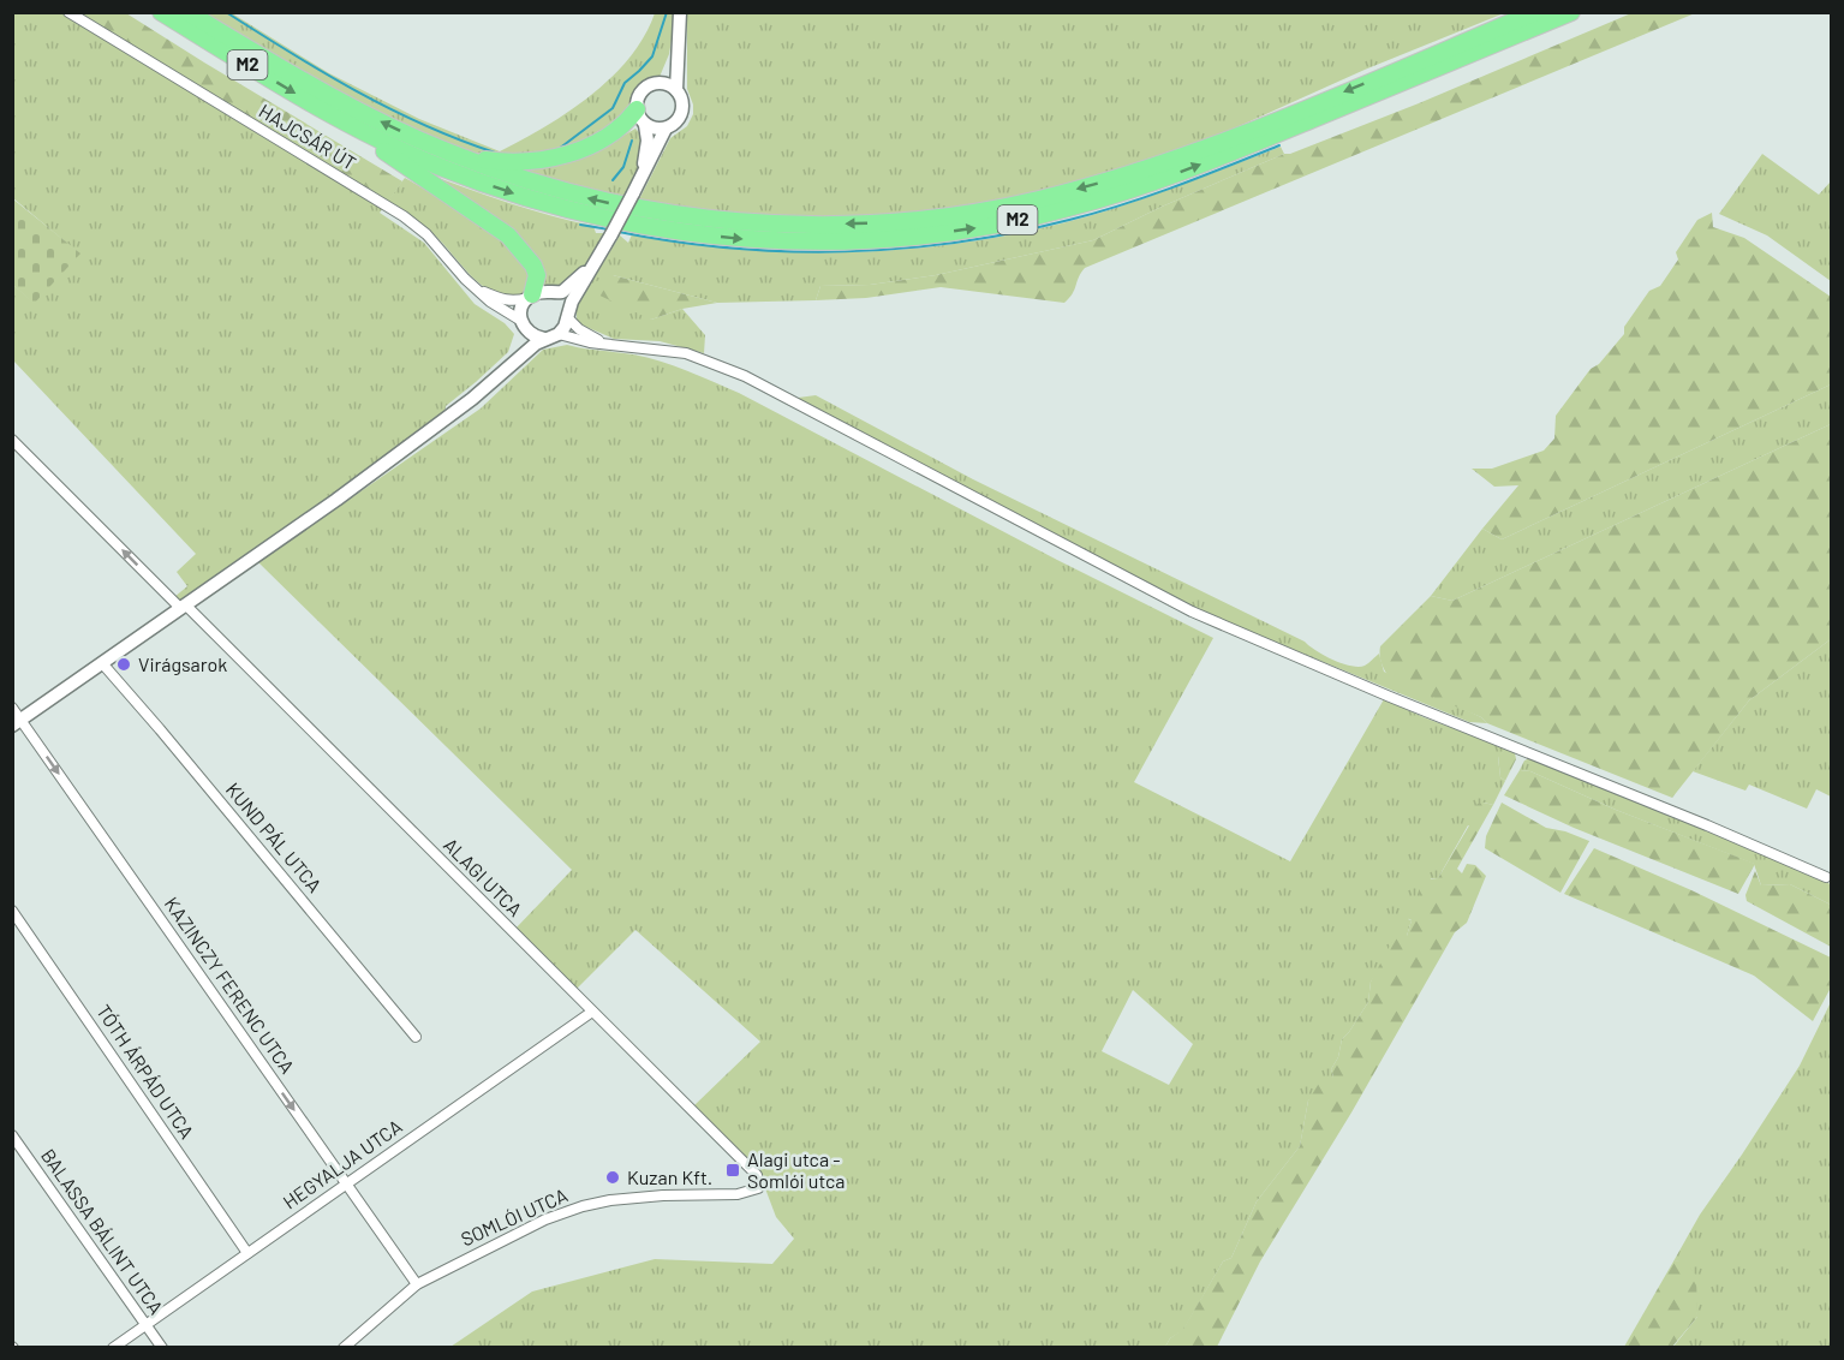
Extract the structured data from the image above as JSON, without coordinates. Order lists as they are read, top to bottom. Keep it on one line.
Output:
{"streets":{"highway":["M2"],"street":["HAJCSÁR ÚT","KUND PÁL UTCA","ALAGI UTCA","KAZINCZY FERENC UTCA","TÓTH ÁRPÁD UTCA","HEGYALJA UTCA","SOMLÓI UTCA","BALASSA BÁLINT UTCA"]},"crossings":[["ALAGI UTCA","HEGYALJA UTCA"],["ALAGI UTCA","SOMLÓI UTCA"],["KAZINCZY FERENC UTCA","HEGYALJA UTCA"],["KAZINCZY FERENC UTCA","SOMLÓI UTCA"],["TÓTH ÁRPÁD UTCA","HEGYALJA UTCA"],["HEGYALJA UTCA","BALASSA BÁLINT UTCA"]],"one_way":["KAZINCZY FERENC UTCA"],"places":{"other":["Virágsarok","Kuzan Kft."],"transit":["Alagi utca - Somlói utca"]}}
